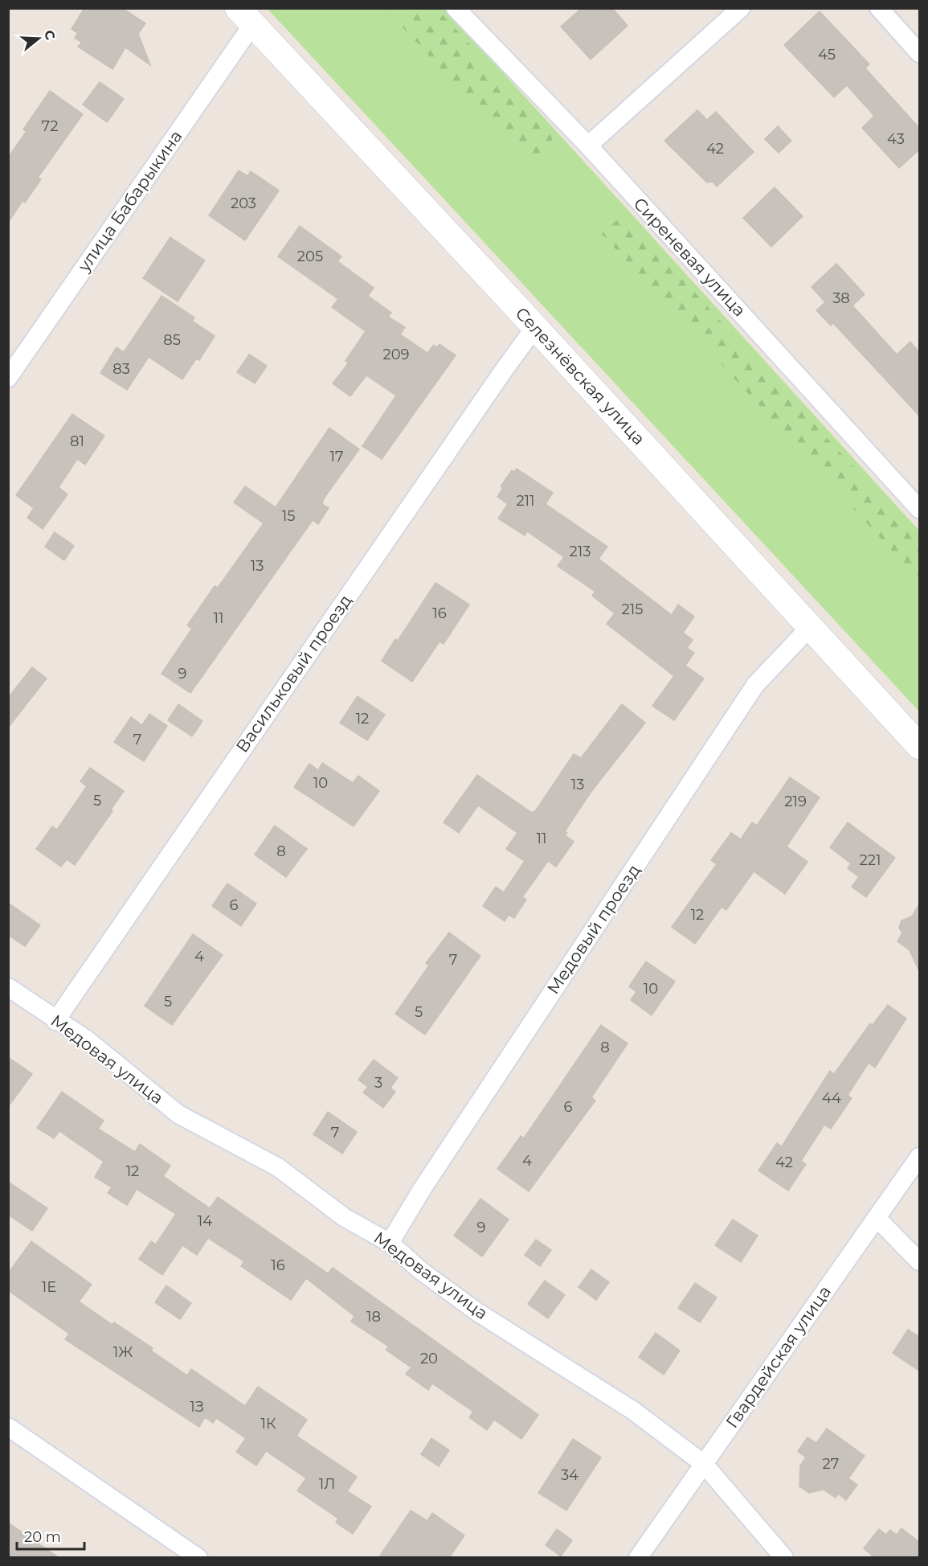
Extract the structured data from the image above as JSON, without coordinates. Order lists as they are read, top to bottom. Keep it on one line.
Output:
{"streets":{"street":["улица Бабарыкина","Сиреневая улица","Селезнёвская улица","Васильковый проезд","Медовый проезд","Медовая улица","Гвардейская улица"]},"crossings":[["улица Бабарыкина","Селезнёвская улица"],["Селезнёвская улица","Васильковый проезд"],["Селезнёвская улица","Медовый проезд"],["Васильковый проезд","Медовая улица"],["Медовый проезд","Медовая улица"],["Медовая улица","Гвардейская улица"]],"house_numbers":["45","72","43","42","203","205","38","85","209","83","81","17","211","15","213","13","215","16","11","9","12","7","10","13","5","219","11","8","221","6","12","4","7","10","5","5","8","3","44","6","7","4","42","12","14","9","16","1Е","18","1Ж","20","1З","1К","27","34","1Л"],"scale_bar":"20 m","north":"right"}
